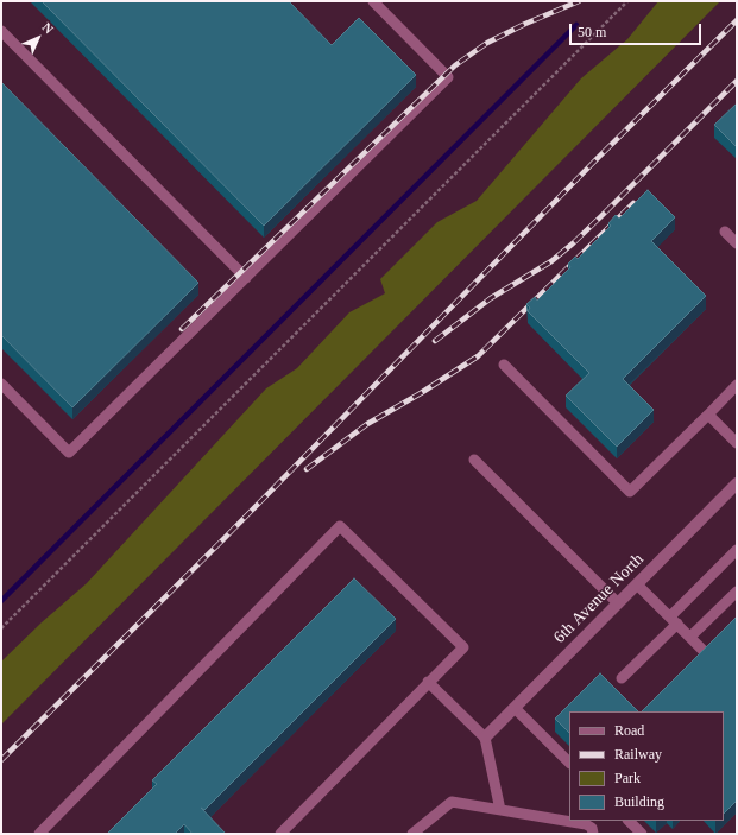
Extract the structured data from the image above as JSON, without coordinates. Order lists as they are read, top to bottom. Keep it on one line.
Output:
{"streets":{"street":["6th Avenue North"]},"legend":["Road","Railway","Park","Building"],"scale_bar":"50 m","north":"top right"}
